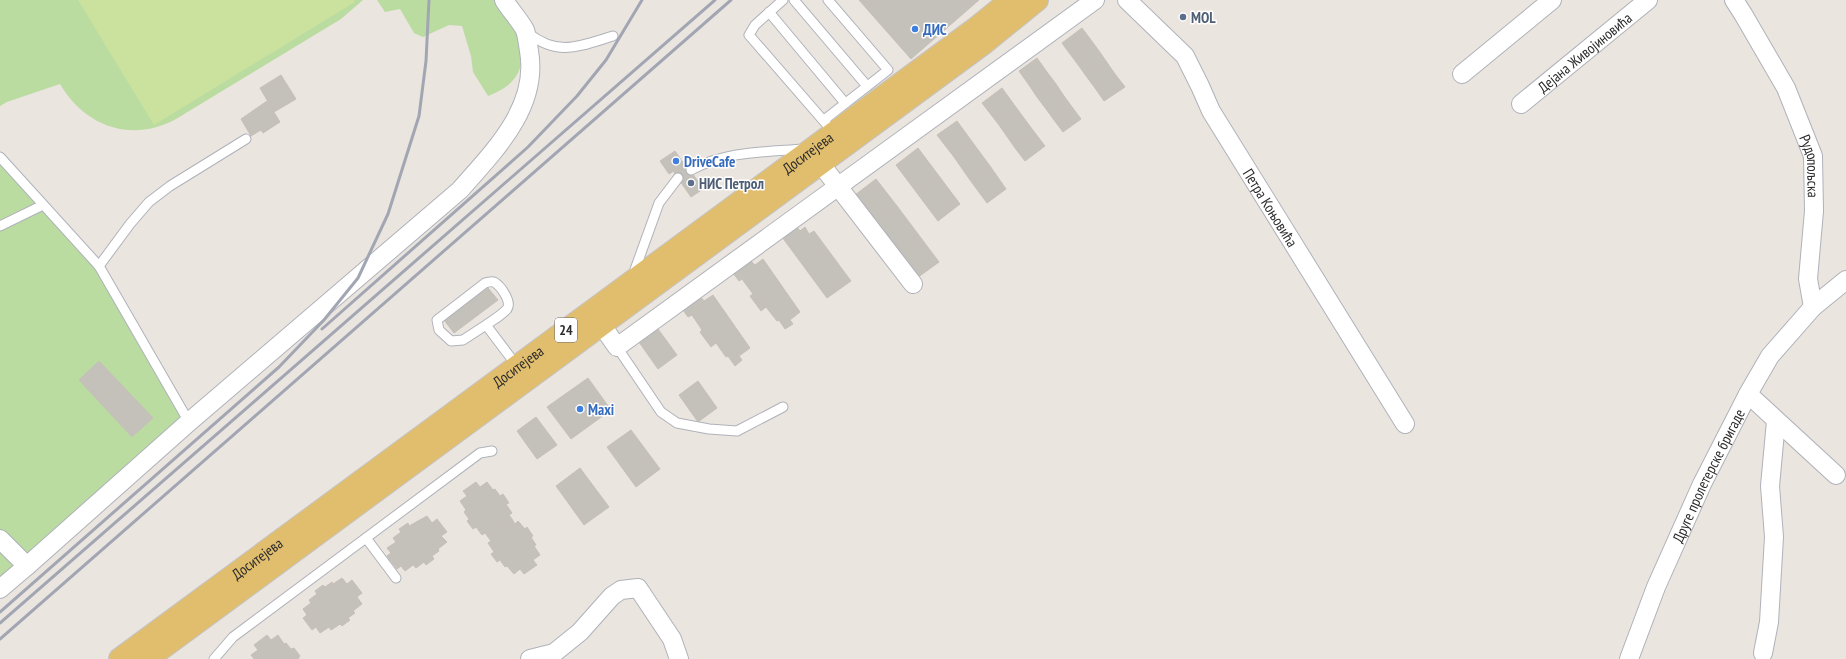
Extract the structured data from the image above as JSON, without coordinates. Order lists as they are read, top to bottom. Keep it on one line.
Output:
{"streets":{"main road":["Доситејева","24"],"street":["Дејана Живојиновића","Рудопољска","Петра Коњовића","Друге пролетерске бригаде"]},"crossings":[["Рудопољска","Друге пролетерске бригаде"]],"places":["MOL","ДИС","DriveCafe","НИС Петрол","Maxi"]}
